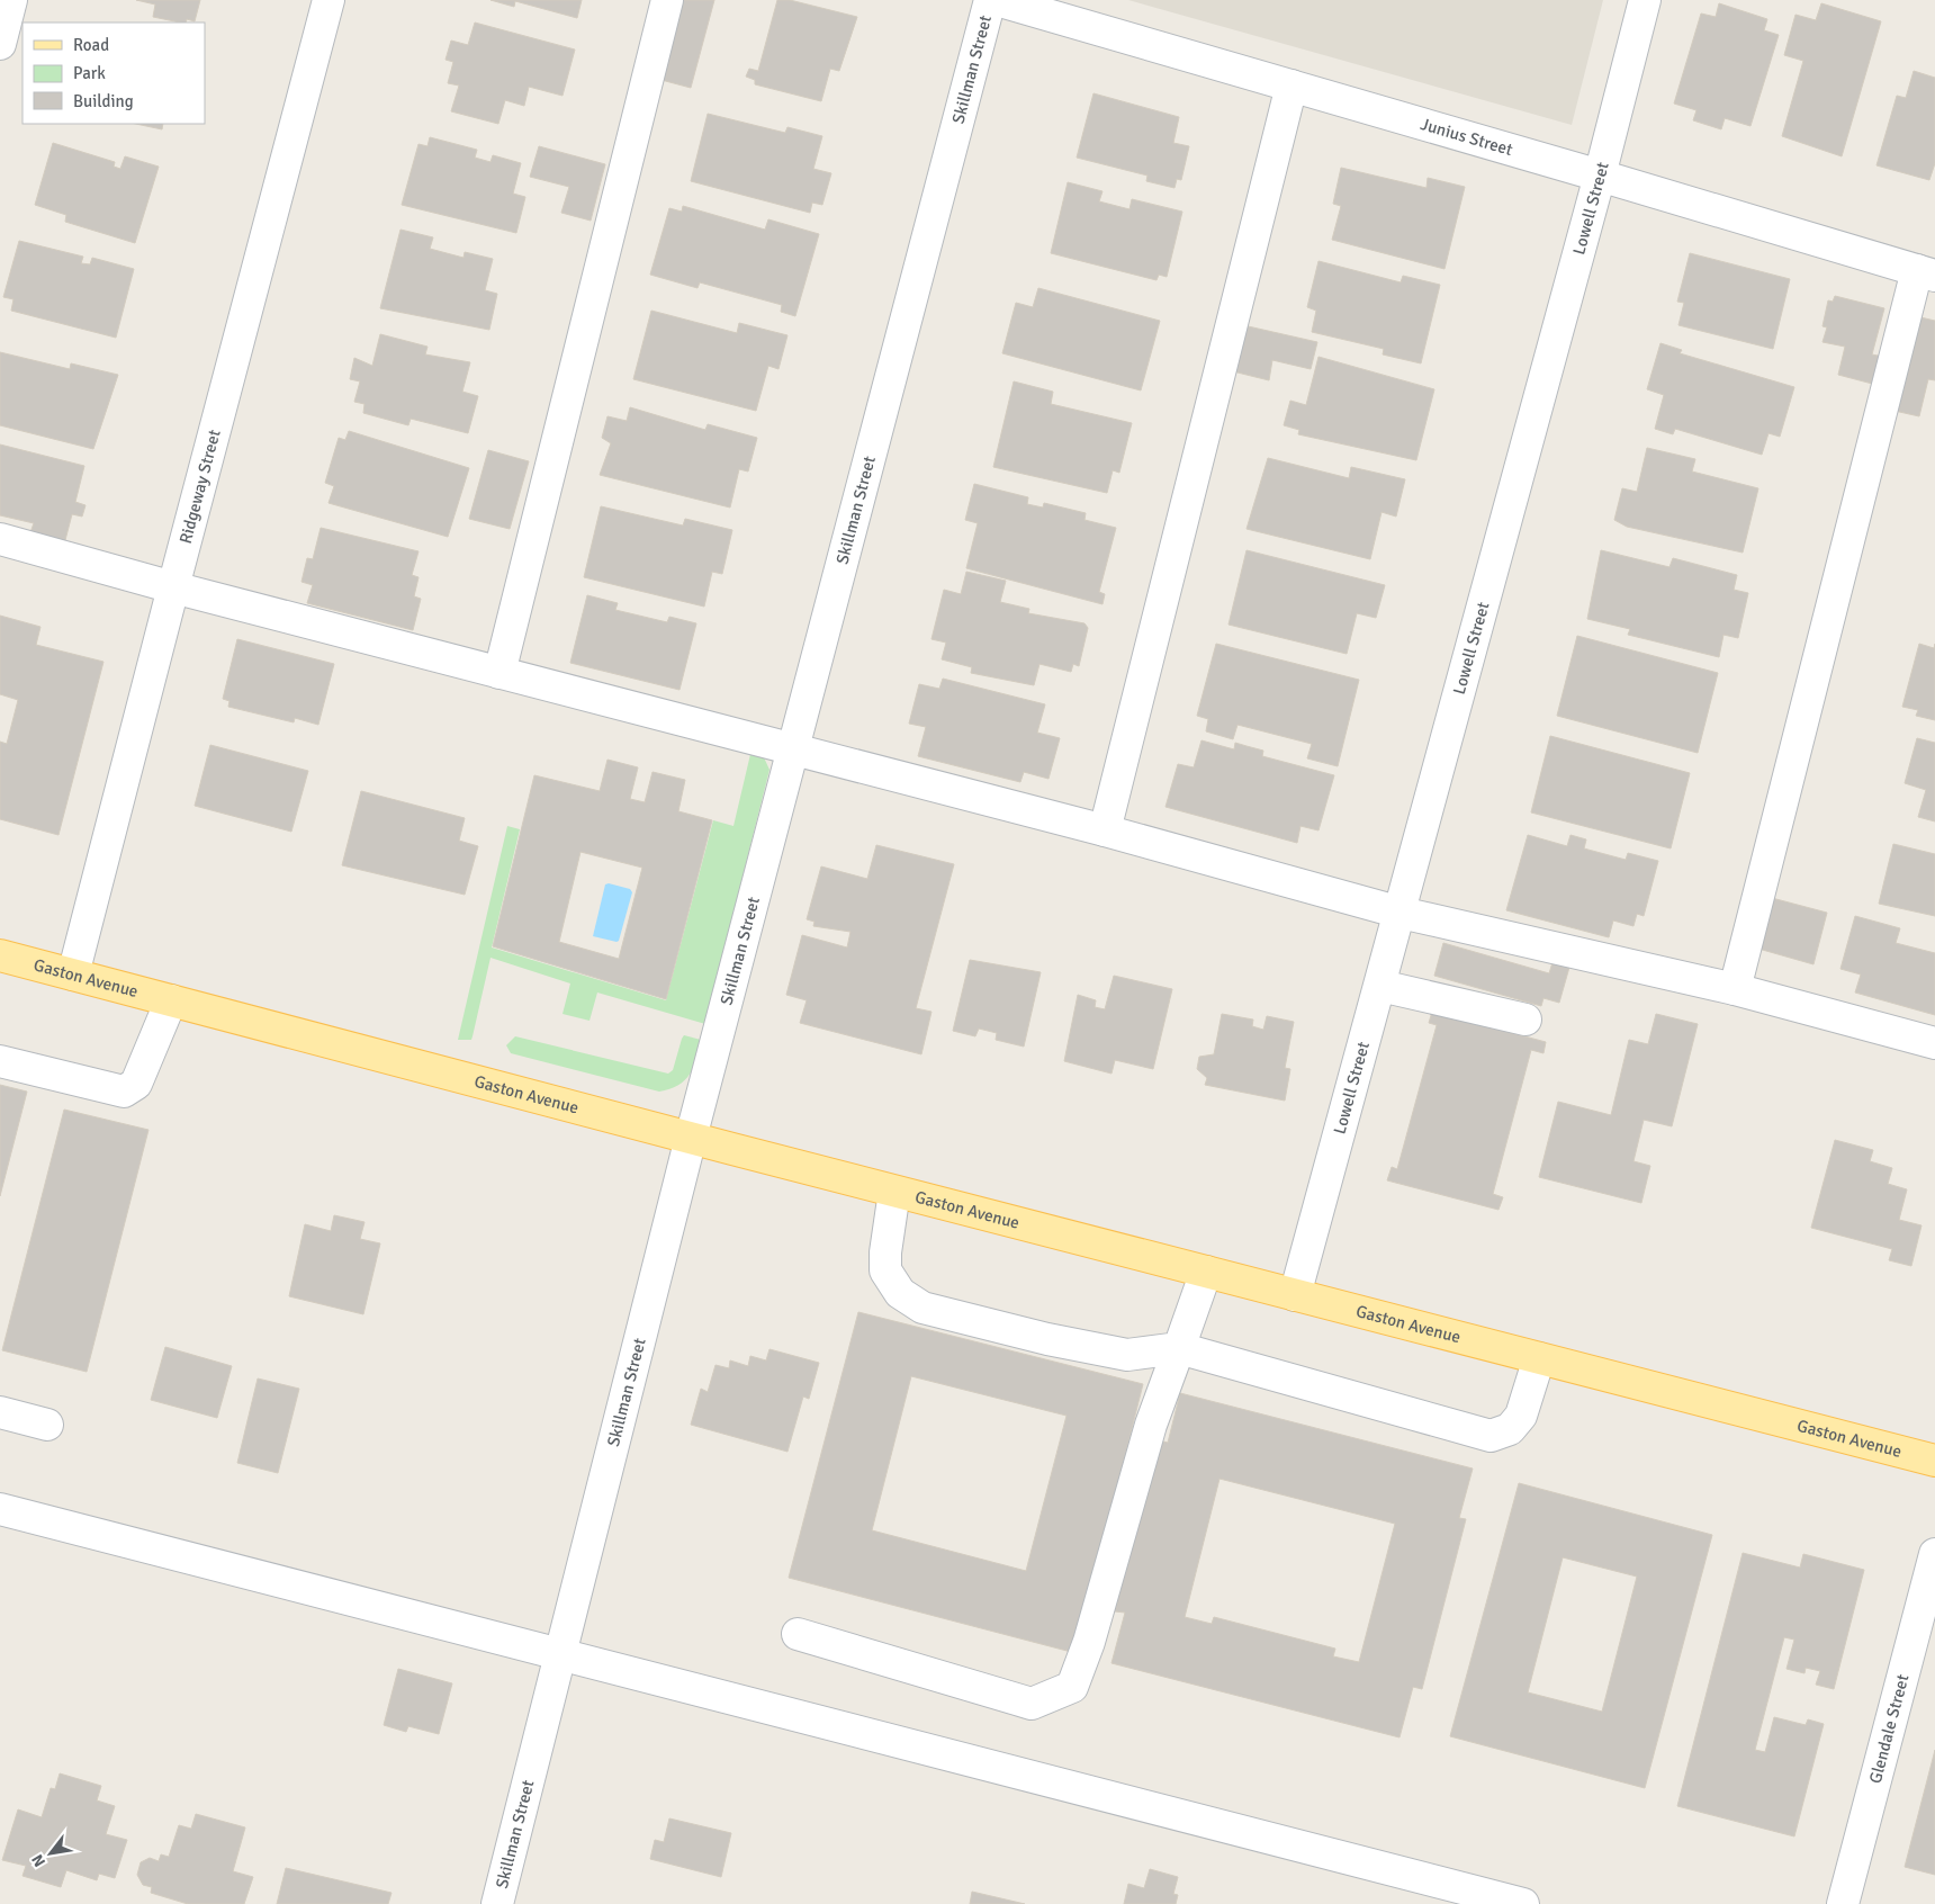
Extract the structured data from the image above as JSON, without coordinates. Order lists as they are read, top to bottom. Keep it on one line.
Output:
{"streets":{"main road":["Gaston Avenue"],"street":["Skillman Street","Junius Street","Lowell Street","Ridgeway Street","Glendale Street"]},"crossings":[["Skillman Street","Gaston Avenue"],["Junius Street","Lowell Street"],["Lowell Street","Gaston Avenue"],["Ridgeway Street","Gaston Avenue"]],"legend":["Road","Park","Building"],"north":"bottom left"}
